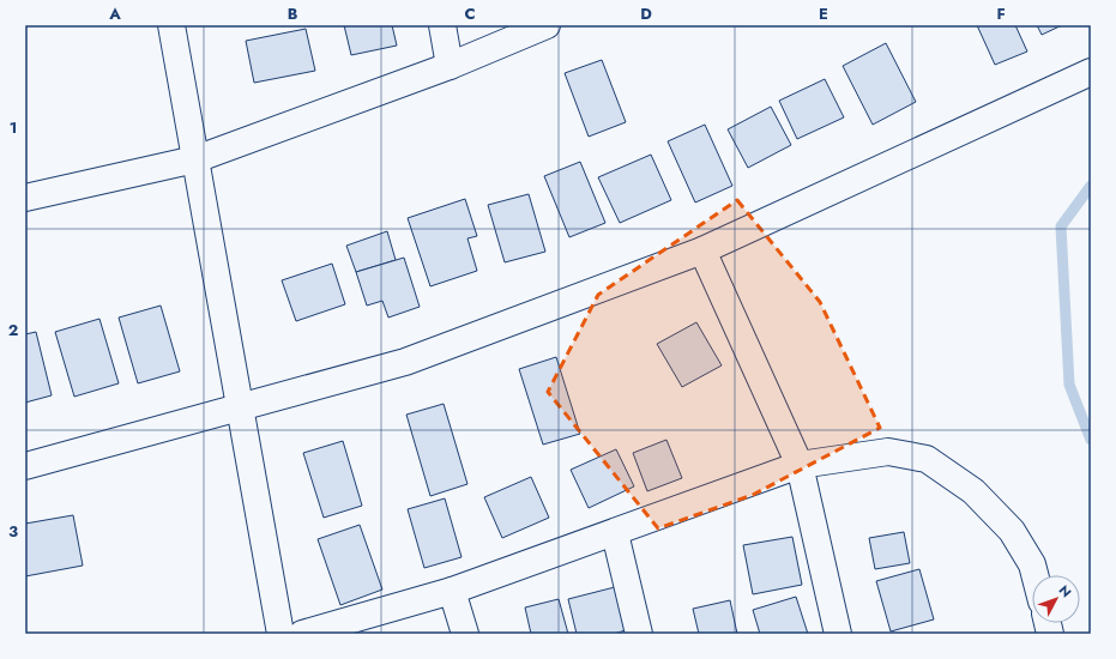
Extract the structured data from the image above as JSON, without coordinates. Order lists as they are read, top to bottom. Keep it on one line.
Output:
{"north":"top right","grid":{"columns":["A","B","C","D","E","F"],"rows":["1","2","3"]}}
